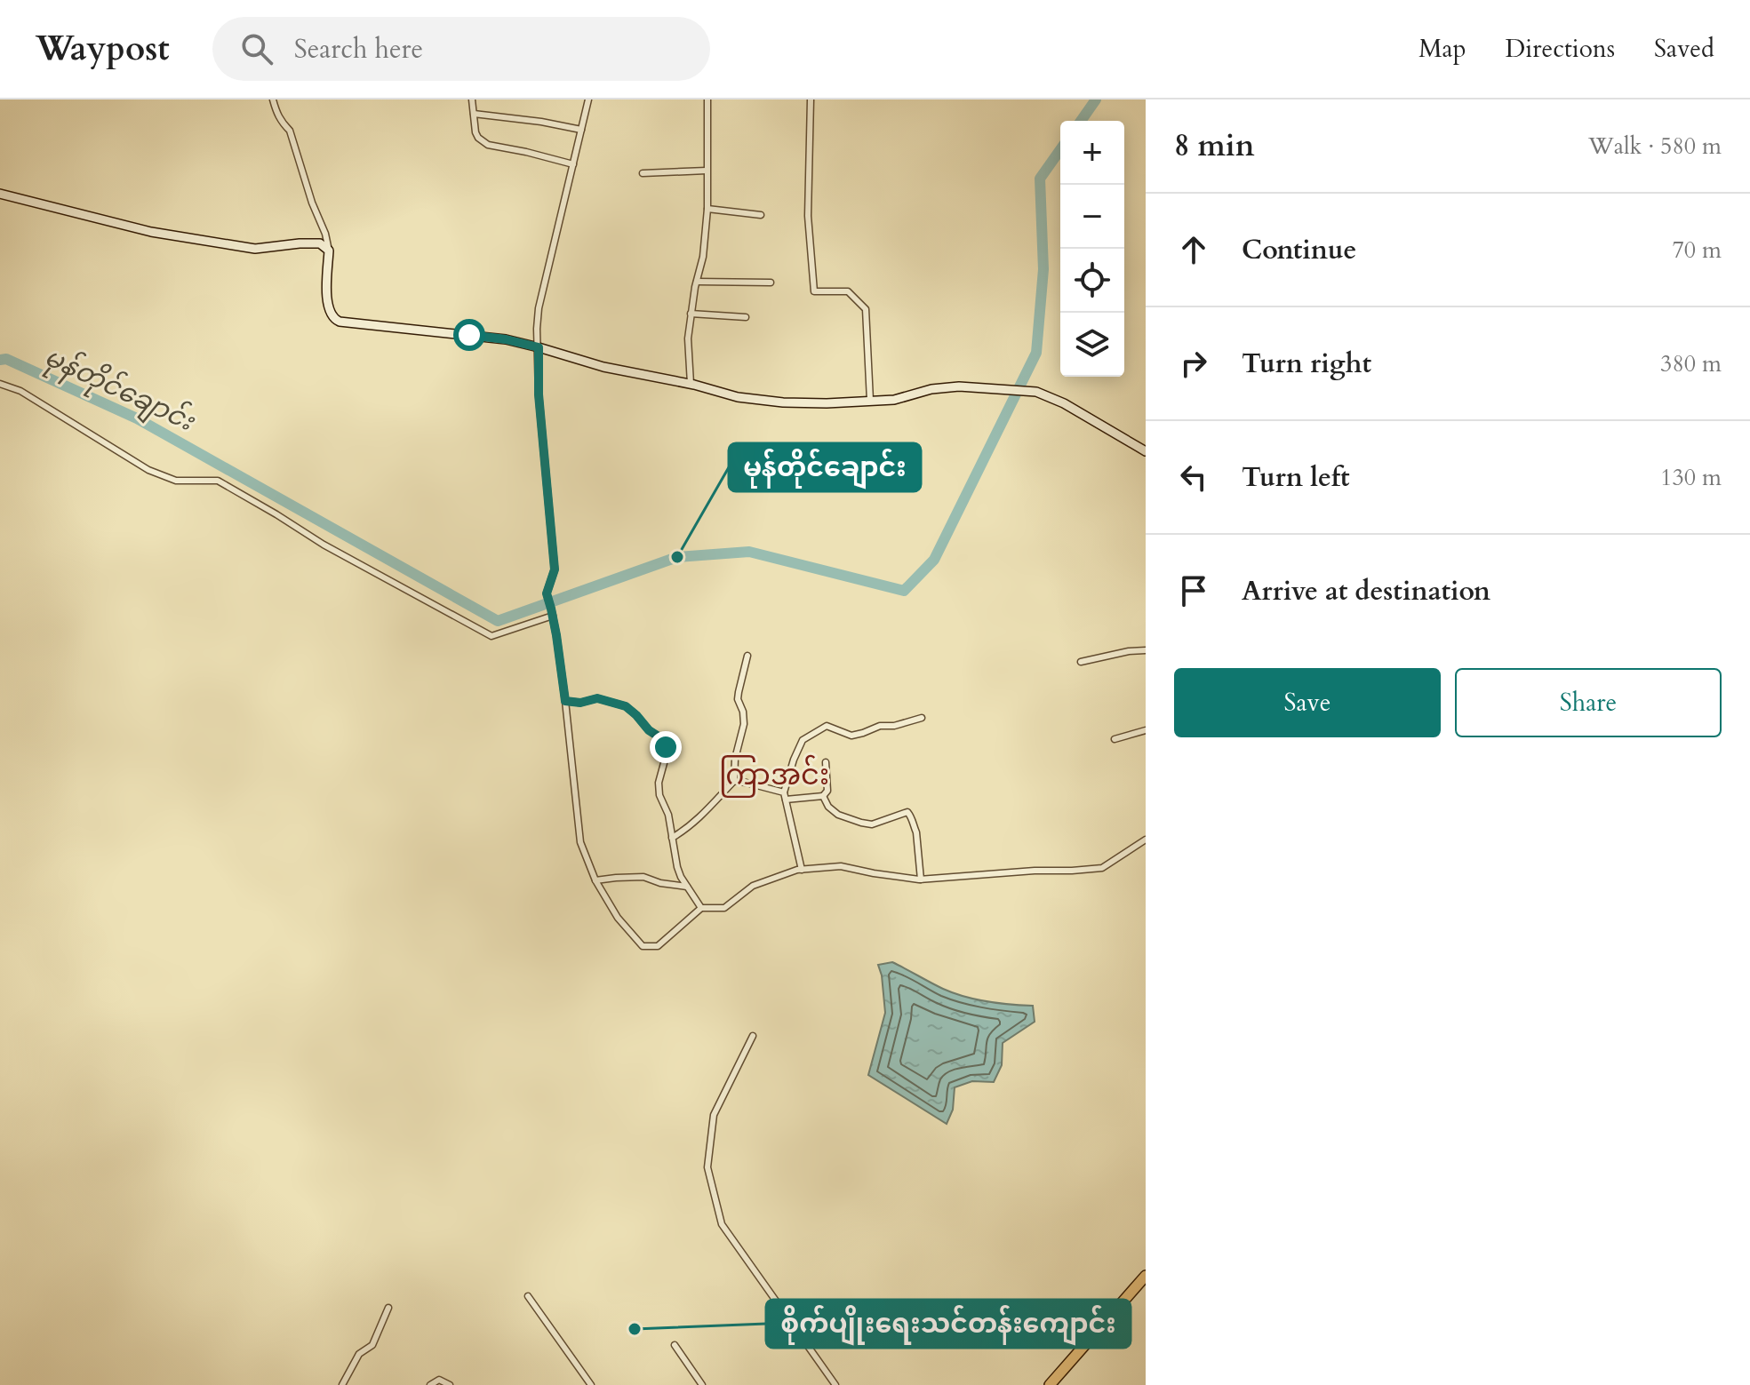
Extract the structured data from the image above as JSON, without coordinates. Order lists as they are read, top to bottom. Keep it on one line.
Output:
{"districts":["ကြာအင်း"],"water":["မုန်တိုင်ချောင်း"],"places":["မုန်တိုင်ချောင်း","စိုက်ပျိုးရေးသင်တန်းကျောင်း"],"page":{"header":"Waypost","search":"Search here","nav":["Map","Directions","Saved"],"heading":["8 min","Walk · 580 m"],"map_buttons":["+","−"],"list":[["Continue","70 m"],["Turn right","380 m"],["Turn left","130 m"],"Arrive at destination"],"buttons":["Save","Share"]}}
